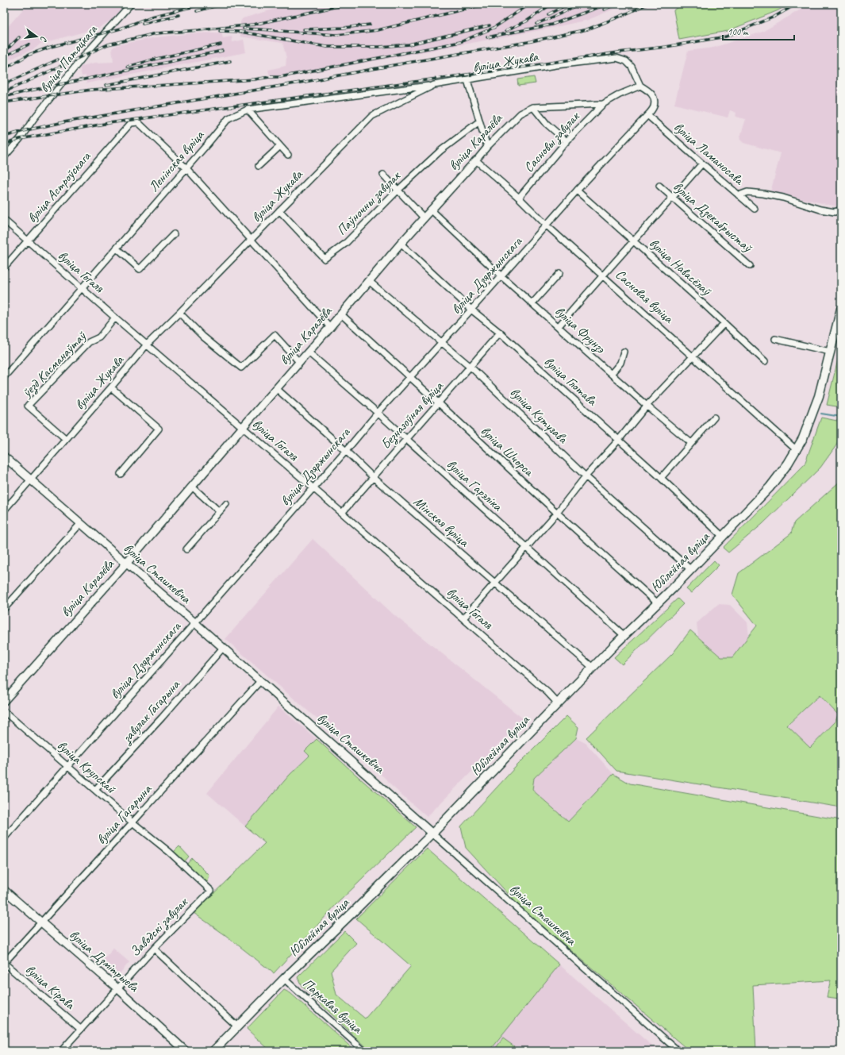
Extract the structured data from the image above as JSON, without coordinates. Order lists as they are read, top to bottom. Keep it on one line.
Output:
{"streets":{"main road":["Юбілейная вуліца"],"street":["вуліца Патоцкага","вуліца Жукава","вуліца Каралёва","Сасновы завулак","вуліца Ламаносава","Ленінская вуліца","вуліца Астроўскага","Паўночны завулак","вуліца Дзекабрыстаў","вуліца Навасёлаў","вуліца Гогаля","вуліца Дзяржынскага","Сасновая вуліца","вуліца Фрунзэ","ўезд Касманаўтаў","вуліца Глотава","Безназоўная вуліца","вуліца Кутузава","вуліца Шчорса","вуліца Гарэліка","Мінская вуліца","вуліца Сташкевіча","завулак Гагарына","вуліца Крупскай","вуліца Гагарына","Заводскі завулак","вуліца Дзмітрыева","вуліца Кірава","Паркавая вуліца"]},"crossings":[["вуліца Жукава","вуліца Каралёва"],["вуліца Жукава","Ленінская вуліца"],["вуліца Жукава","Паўночны завулак"],["вуліца Жукава","вуліца Гогаля"],["вуліца Жукава","ўезд Касманаўтаў"],["вуліца Жукава","вуліца Сташкевіча"],["вуліца Каралёва","Сасновы завулак"],["вуліца Каралёва","вуліца Гогаля"],["вуліца Каралёва","Сасновая вуліца"],["вуліца Каралёва","вуліца Фрунзэ"],["вуліца Каралёва","вуліца Глотава"],["вуліца Каралёва","вуліца Кутузава"],["вуліца Каралёва","вуліца Шчорса"],["вуліца Каралёва","вуліца Гарэліка"],["вуліца Каралёва","Мінская вуліца"],["вуліца Каралёва","вуліца Сташкевіча"],["Сасновы завулак","Сасновая вуліца"],["вуліца Ламаносава","вуліца Дзяржынскага"],["Ленінская вуліца","вуліца Астроўскага"],["Ленінская вуліца","вуліца Гогаля"],["вуліца Астроўскага","вуліца Гогаля"],["вуліца Навасёлаў","вуліца Дзяржынскага"],["вуліца Гогаля","вуліца Дзяржынскага"],["вуліца Гогаля","ўезд Касманаўтаў"],["вуліца Гогаля","Безназоўная вуліца"],["вуліца Гогаля","Юбілейная вуліца"],["вуліца Дзяржынскага","Сасновая вуліца"],["вуліца Дзяржынскага","вуліца Фрунзэ"],["вуліца Дзяржынскага","вуліца Глотава"],["вуліца Дзяржынскага","вуліца Кутузава"],["вуліца Дзяржынскага","вуліца Шчорса"],["вуліца Дзяржынскага","вуліца Гарэліка"],["вуліца Дзяржынскага","Мінская вуліца"],["вуліца Дзяржынскага","вуліца Сташкевіча"],["вуліца Дзяржынскага","вуліца Крупскай"],["Сасновая вуліца","Юбілейная вуліца"],["вуліца Глотава","Безназоўная вуліца"],["вуліца Глотава","Юбілейная вуліца"],["Безназоўная вуліца","вуліца Кутузава"],["Безназоўная вуліца","вуліца Шчорса"],["Безназоўная вуліца","вуліца Гарэліка"],["Безназоўная вуліца","Мінская вуліца"],["вуліца Кутузава","Юбілейная вуліца"],["вуліца Шчорса","Юбілейная вуліца"],["вуліца Гарэліка","Юбілейная вуліца"],["Мінская вуліца","Юбілейная вуліца"],["Юбілейная вуліца","вуліца Сташкевіча"],["Юбілейная вуліца","Паркавая вуліца"],["вуліца Сташкевіча","завулак Гагарына"],["вуліца Сташкевіча","вуліца Гагарына"],["завулак Гагарына","вуліца Крупскай"],["вуліца Крупскай","вуліца Гагарына"],["вуліца Крупскай","Заводскі завулак"],["вуліца Гагарына","вуліца Дзмітрыева"],["вуліца Гагарына","вуліца Кірава"],["Заводскі завулак","вуліца Дзмітрыева"],["Заводскі завулак","вуліца Кірава"]],"scale_bar":"100 m","north":"right"}
